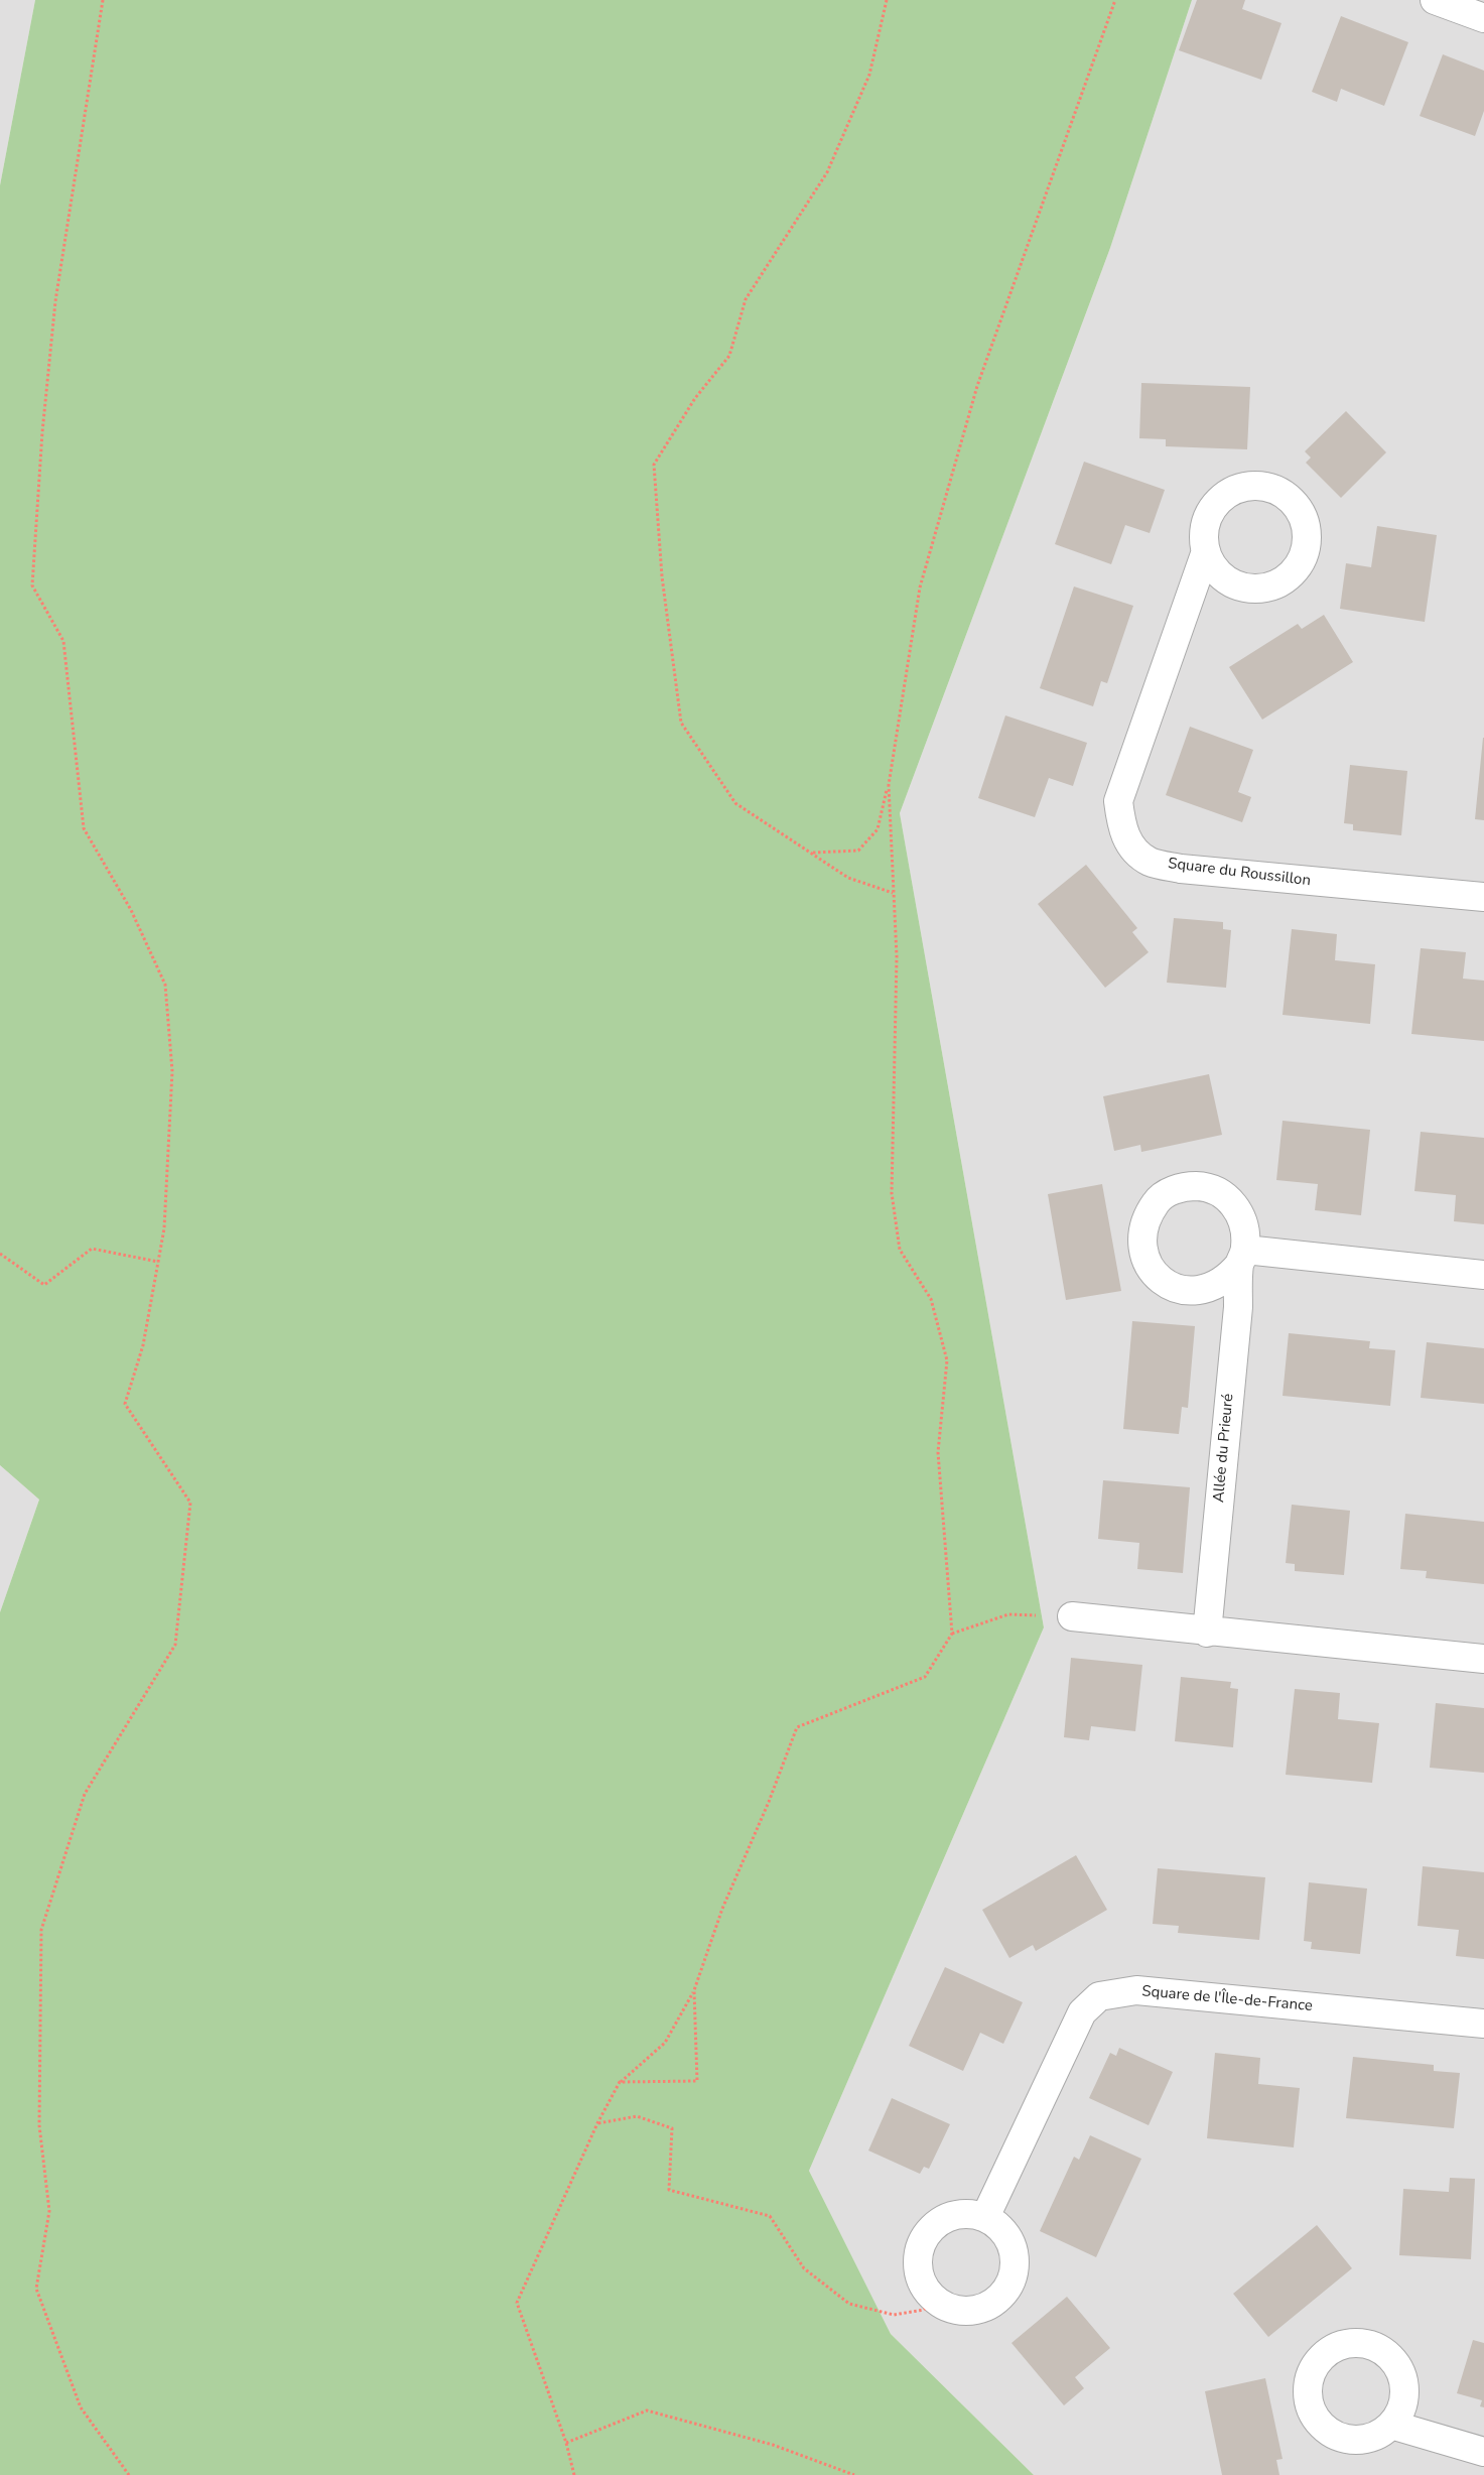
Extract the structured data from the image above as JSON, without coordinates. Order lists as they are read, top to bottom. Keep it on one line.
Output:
{"streets":{"street":["Square du Roussillon","Allée du Prieuré","Square de l'Île-de-France"]}}
